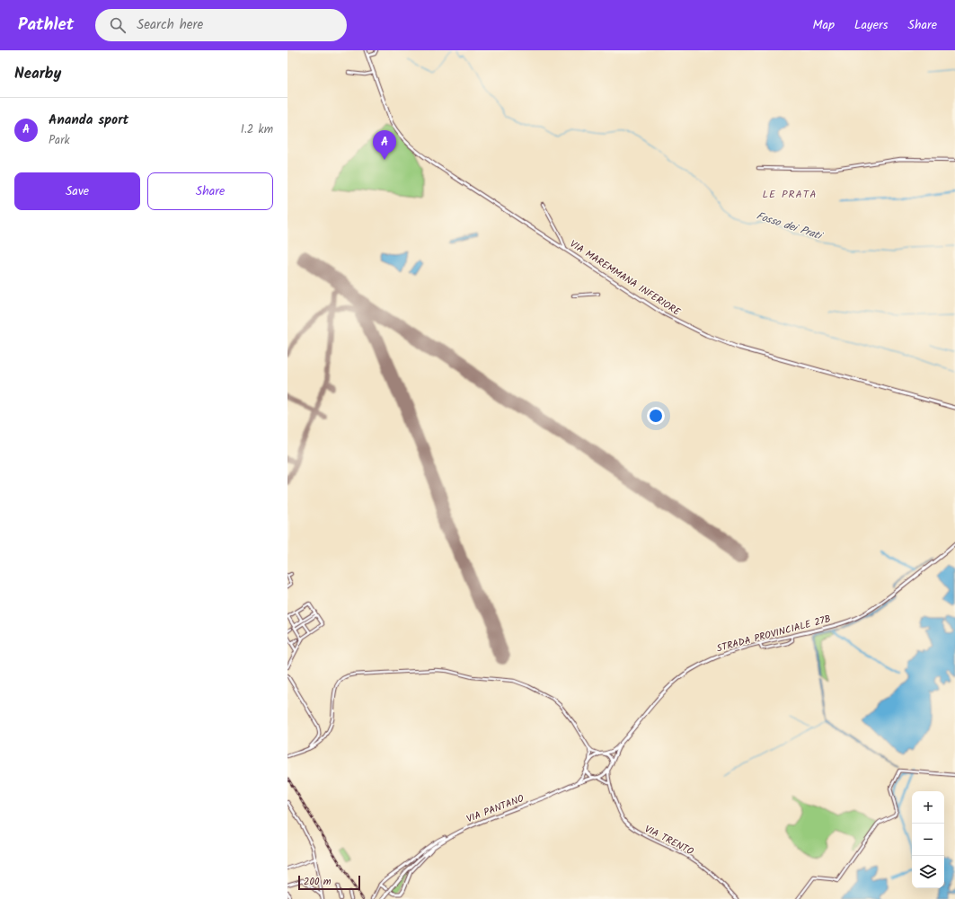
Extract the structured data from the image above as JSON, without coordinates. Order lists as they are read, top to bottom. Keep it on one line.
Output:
{"streets":{"main road":["VIA MAREMMANA INFERIORE","STRADA PROVINCIALE 27B","VIA PANTANO"],"street":["VIA TRENTO"]},"districts":["LE PRATA"],"water":["Fosso dei Prati"],"scale_bar":"200 m","page":{"header":"Pathlet","search":"Search here","nav":["Map","Layers","Share"],"heading":"Nearby","list":[{"mark":"A","name":"Ananda sport","note":"Park","value":"1.2 km"}],"pins":"A","buttons":["Save","Share"],"map_buttons":["+","−"],"scale":"200 m"}}
